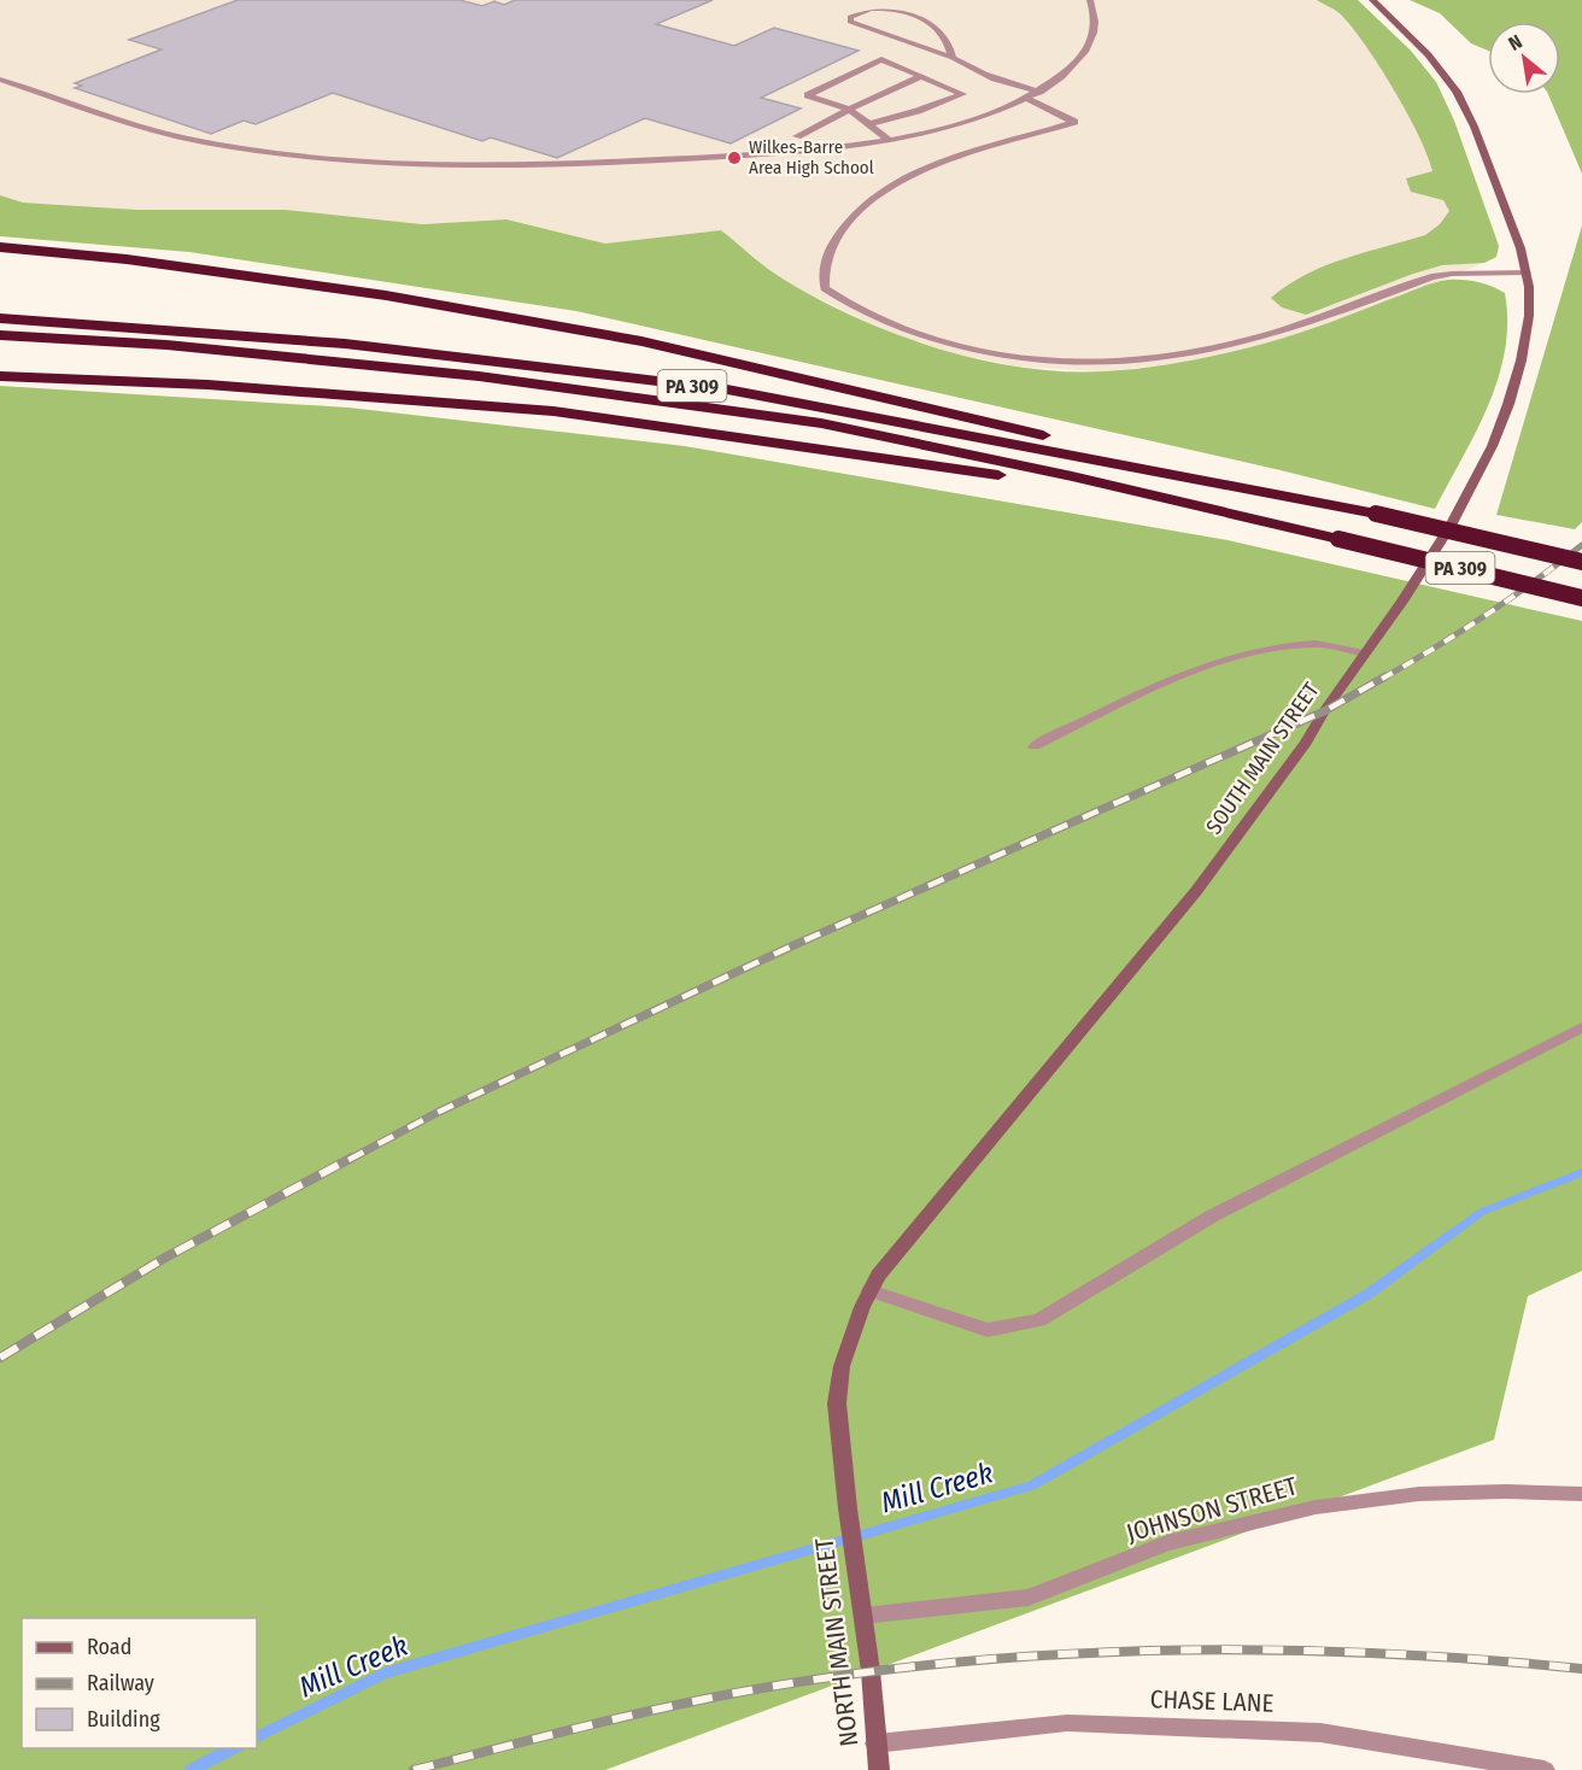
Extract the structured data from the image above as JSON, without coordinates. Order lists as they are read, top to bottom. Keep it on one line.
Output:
{"streets":{"highway":["PA 309"],"main road":["SOUTH MAIN STREET","NORTH MAIN STREET"],"street":["JOHNSON STREET","CHASE LANE"]},"crossings":[["SOUTH MAIN STREET","NORTH MAIN STREET"],["JOHNSON STREET","NORTH MAIN STREET"],["NORTH MAIN STREET","CHASE LANE"]],"water":["Mill Creek"],"places":["Wilkes-Barre Area High School"],"legend":["Road","Railway","Building"],"north":"top left"}
